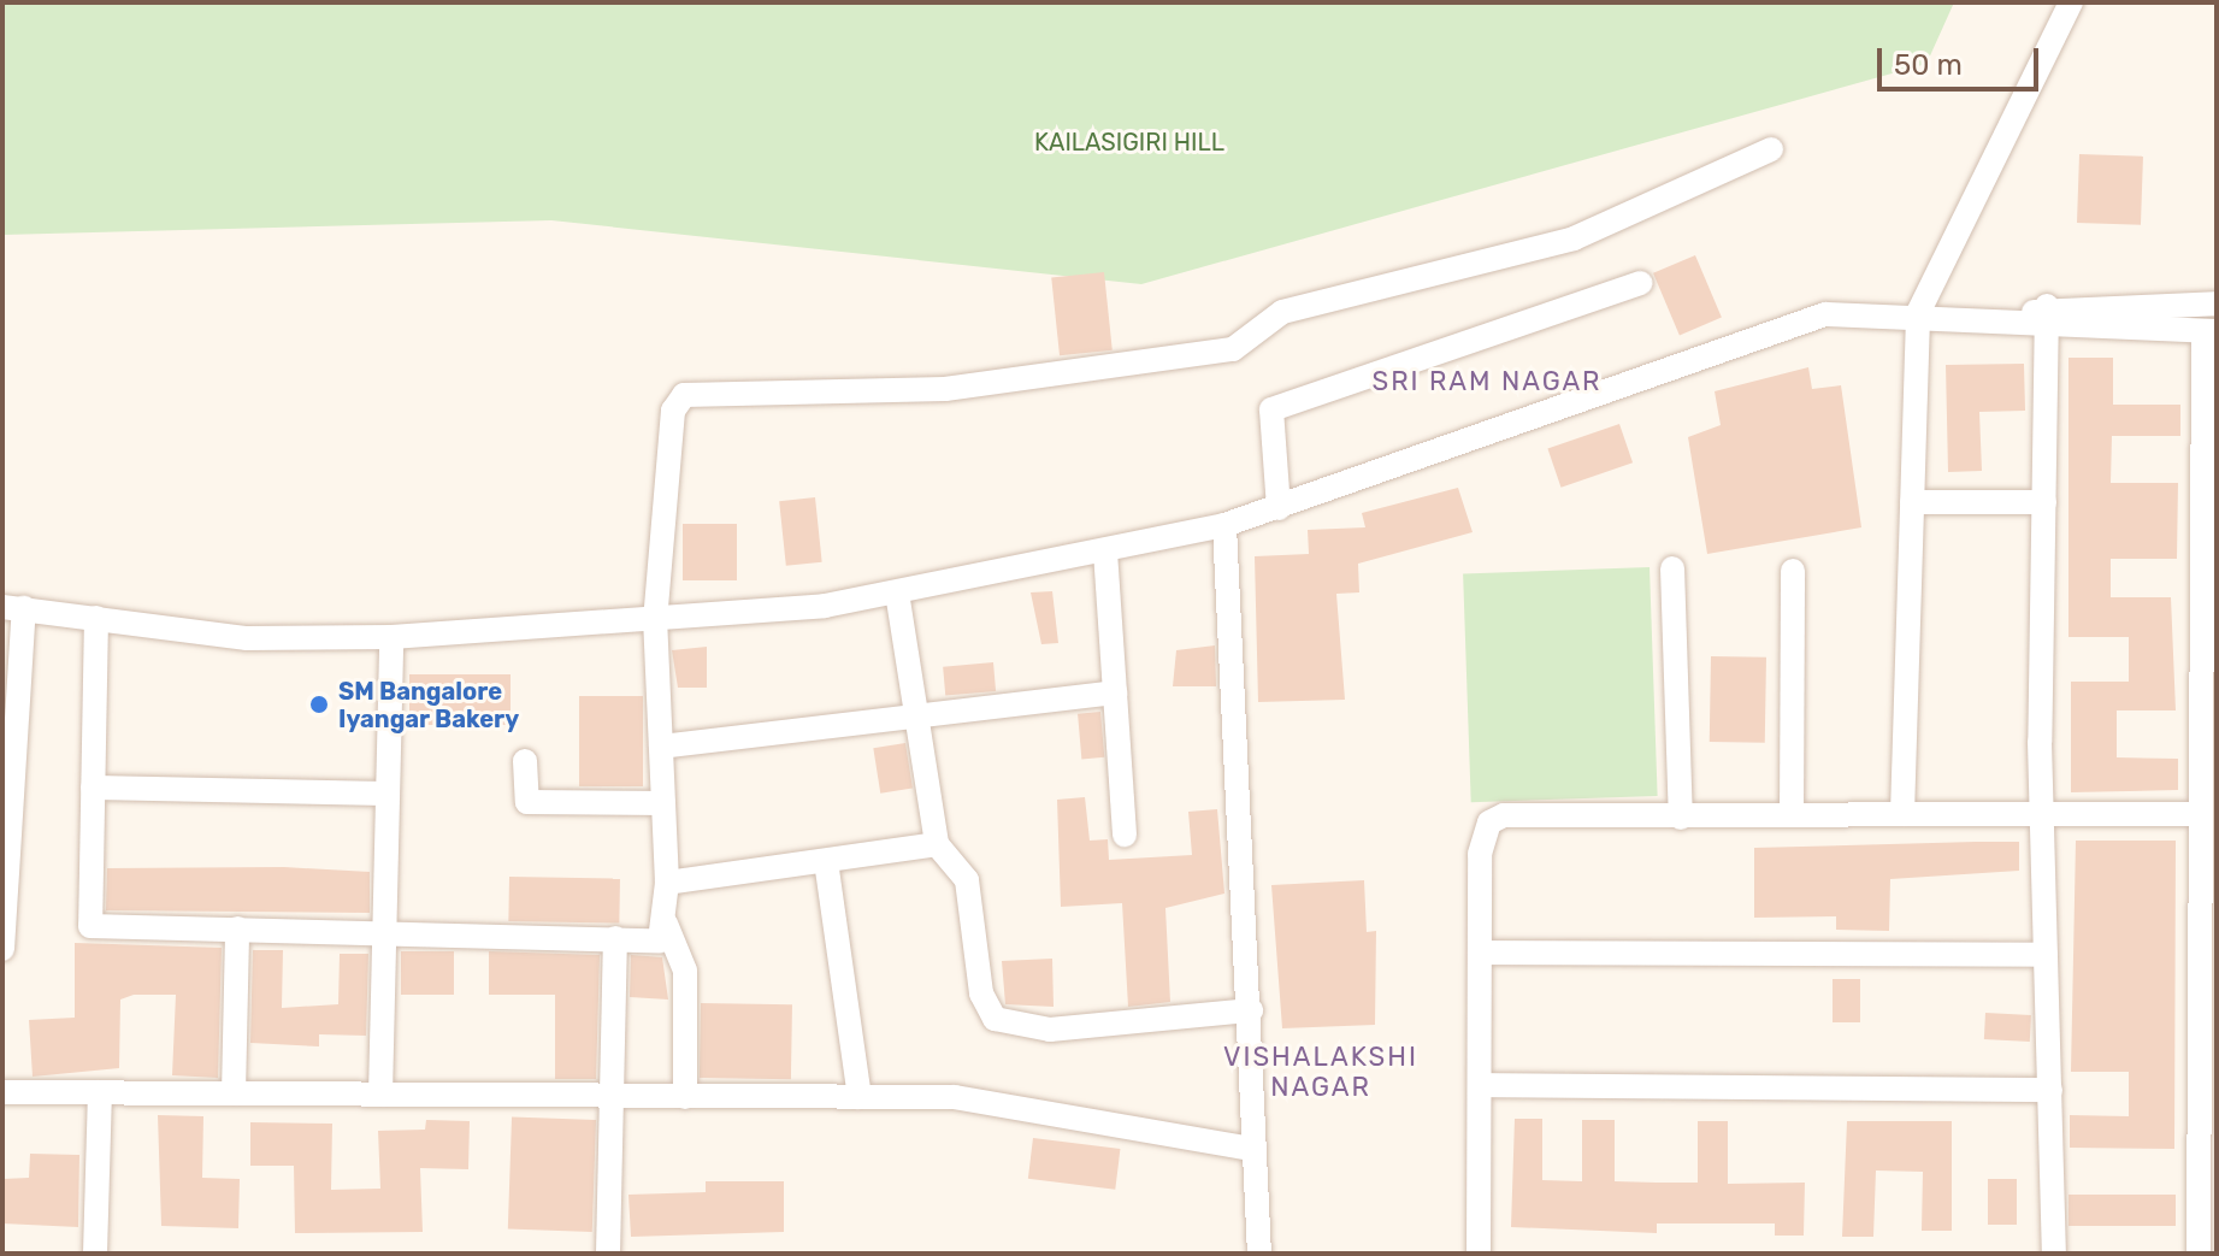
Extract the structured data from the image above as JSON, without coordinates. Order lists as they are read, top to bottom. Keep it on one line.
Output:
{"districts":["SRI RAM NAGAR","VISHALAKSHI NAGAR"],"parks":["KAILASIGIRI HILL"],"places":["SM Bangalore Iyangar Bakery"],"scale_bar":"50 m"}
